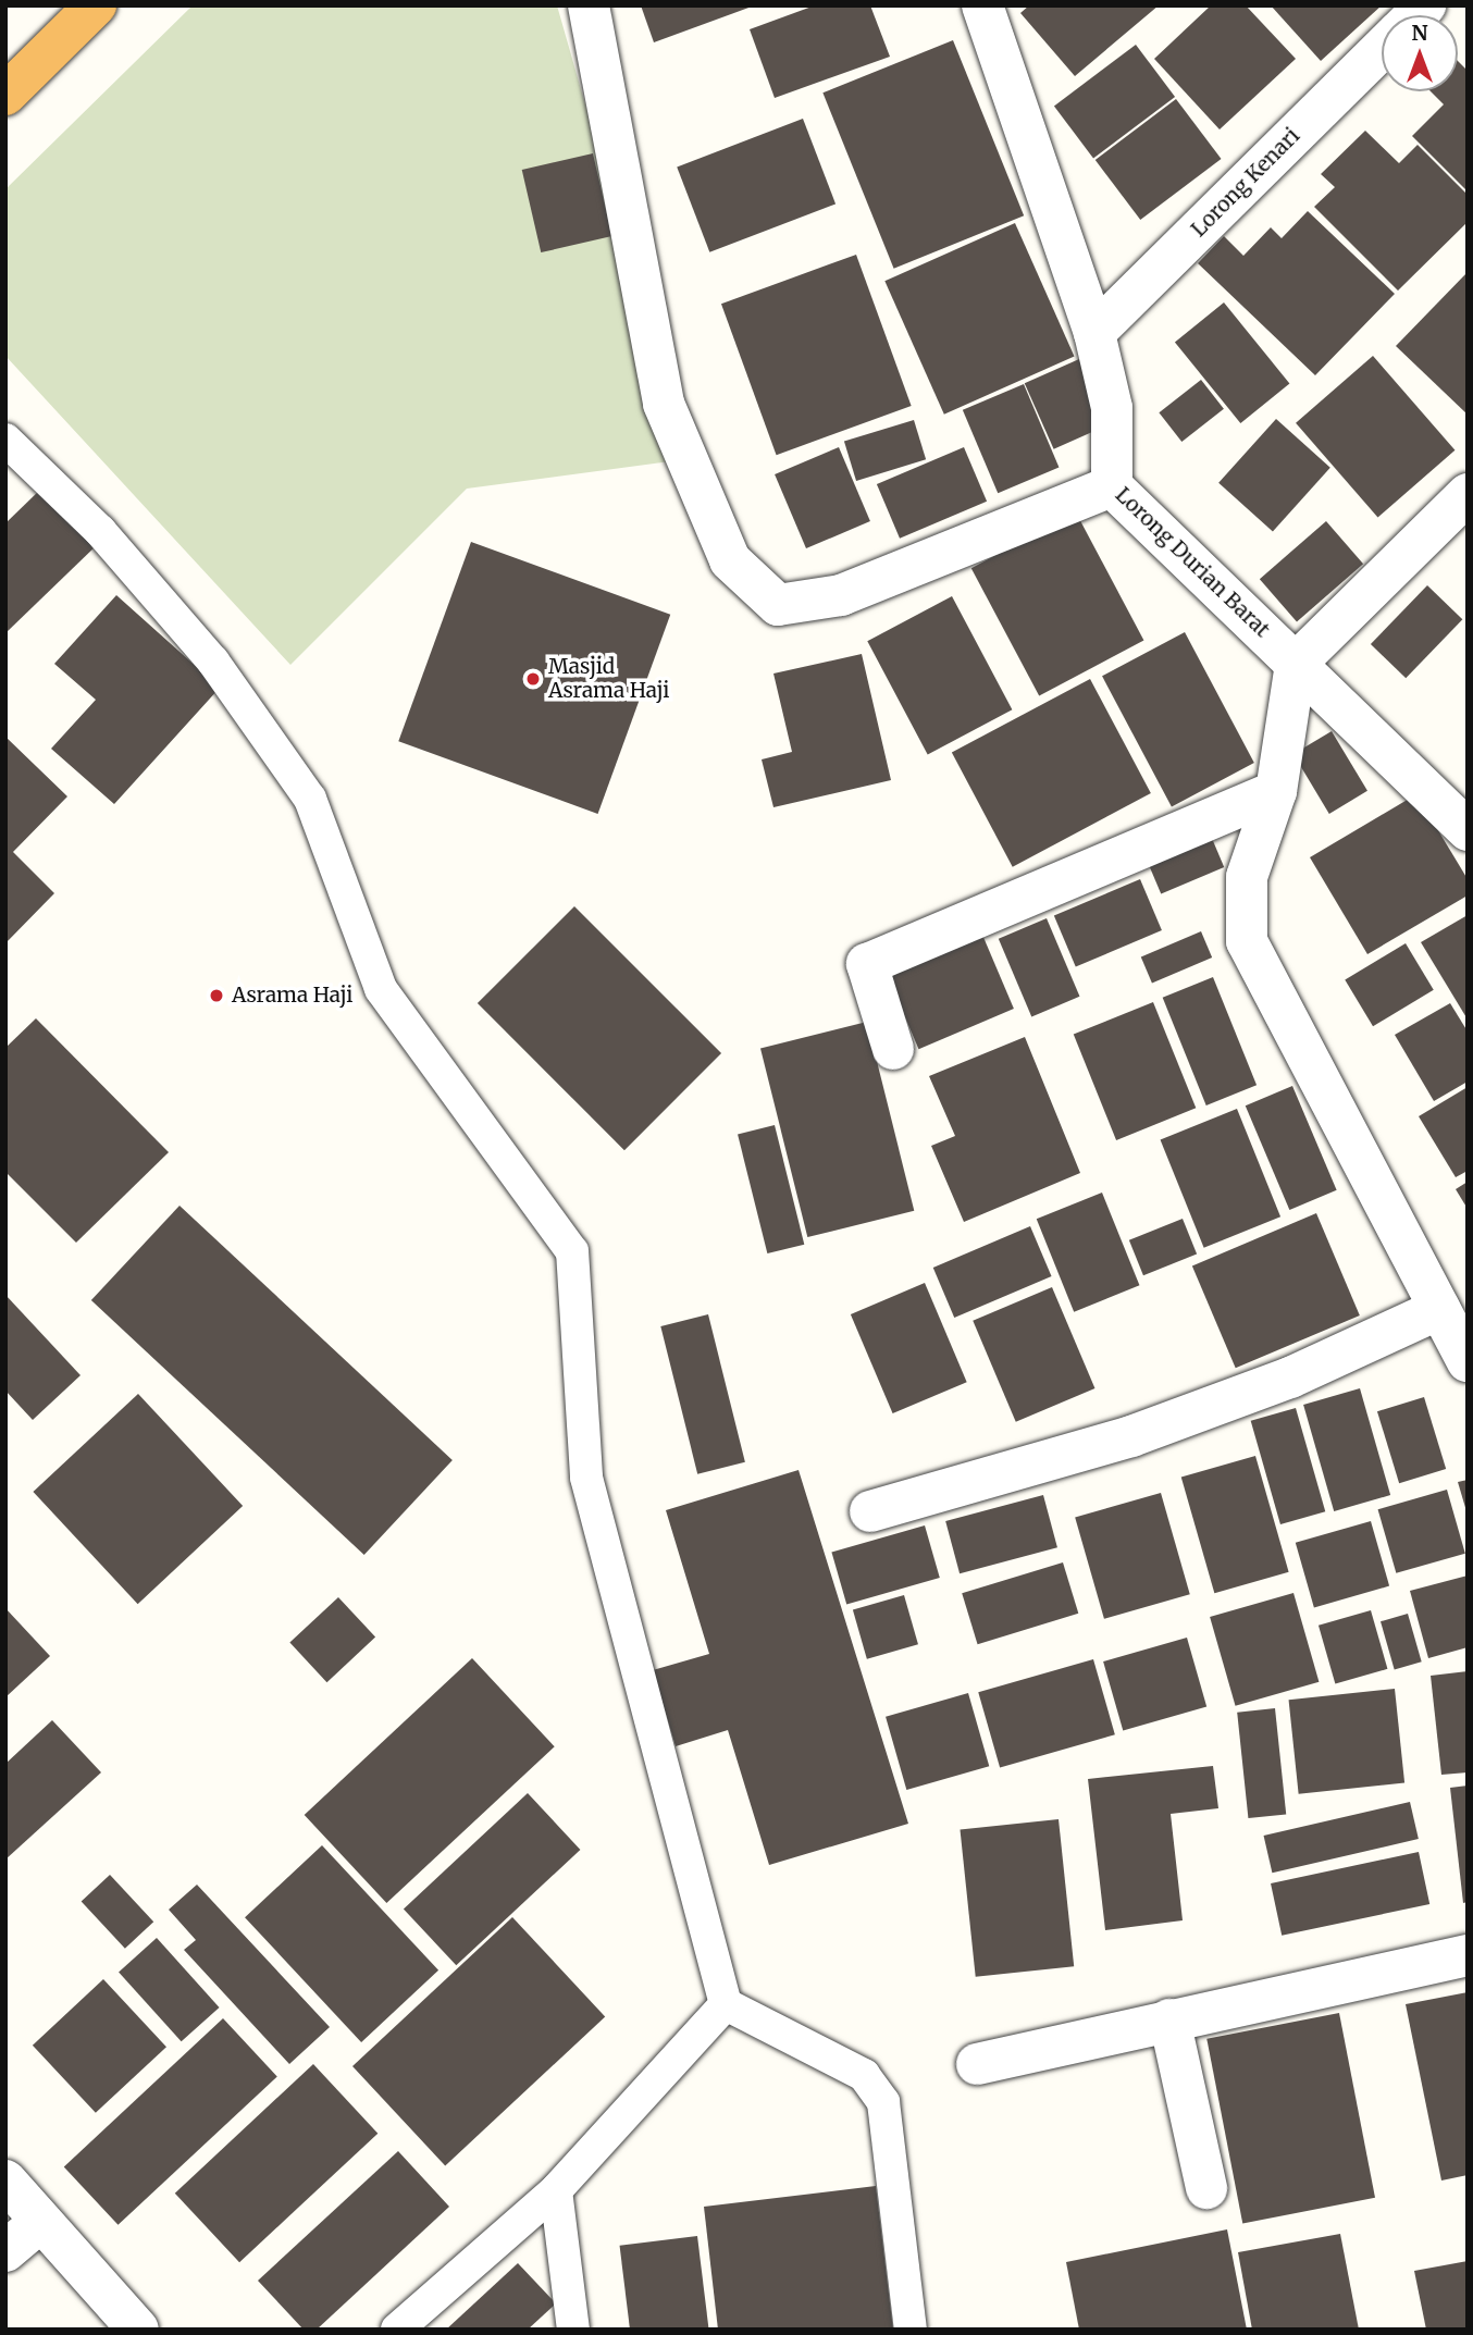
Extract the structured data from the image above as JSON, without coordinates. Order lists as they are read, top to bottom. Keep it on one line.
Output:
{"streets":{"street":["Lorong Kenari","Lorong Durian Barat"]},"crossings":[["Lorong Kenari","Lorong Durian Barat"]],"places":["Masjid Asrama Haji","Asrama Haji"],"north":"top"}
